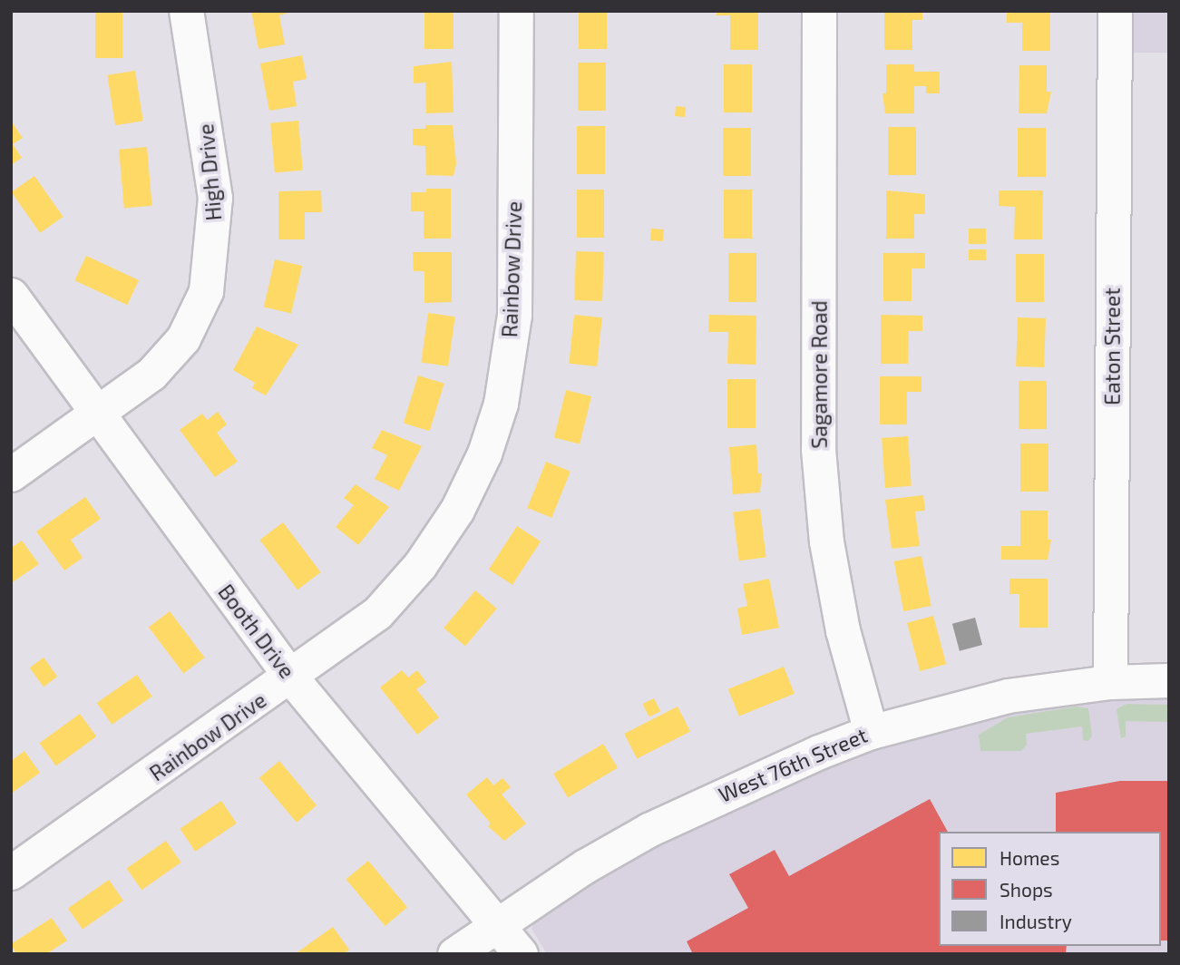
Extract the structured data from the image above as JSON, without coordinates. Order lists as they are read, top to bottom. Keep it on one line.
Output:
{"streets":{"street":["High Drive","Rainbow Drive","Eaton Street","Sagamore Road","Booth Drive","West 76th Street"]},"crossings":[["High Drive","Booth Drive"],["Rainbow Drive","Booth Drive"],["Eaton Street","West 76th Street"],["Sagamore Road","West 76th Street"],["Booth Drive","West 76th Street"]],"legend":["Homes","Shops","Industry"]}
